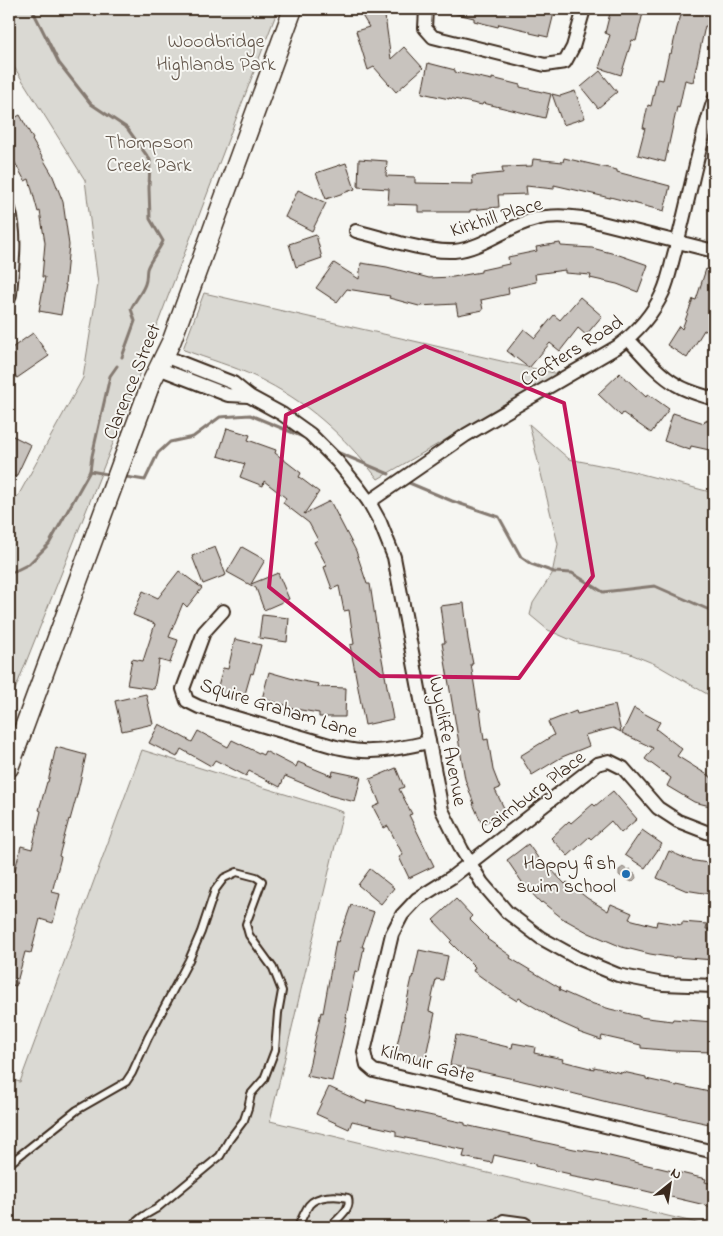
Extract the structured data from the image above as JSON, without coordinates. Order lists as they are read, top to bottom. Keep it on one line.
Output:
{"streets":{"street":["Kirkhill Place","Crofters Road","Clarence Street","Squire Graham Lane","Wycliffe Avenue","Cairnburg Place","Kilmuir Gate"]},"crossings":[["Kirkhill Place","Crofters Road"],["Crofters Road","Wycliffe Avenue"],["Clarence Street","Wycliffe Avenue"],["Squire Graham Lane","Wycliffe Avenue"],["Wycliffe Avenue","Cairnburg Place"],["Wycliffe Avenue","Kilmuir Gate"],["Cairnburg Place","Kilmuir Gate"]],"parks":["Woodbridge Highlands Park","Thompson Creek Park"],"places":["Happy fish swim school"],"north":"top right"}
